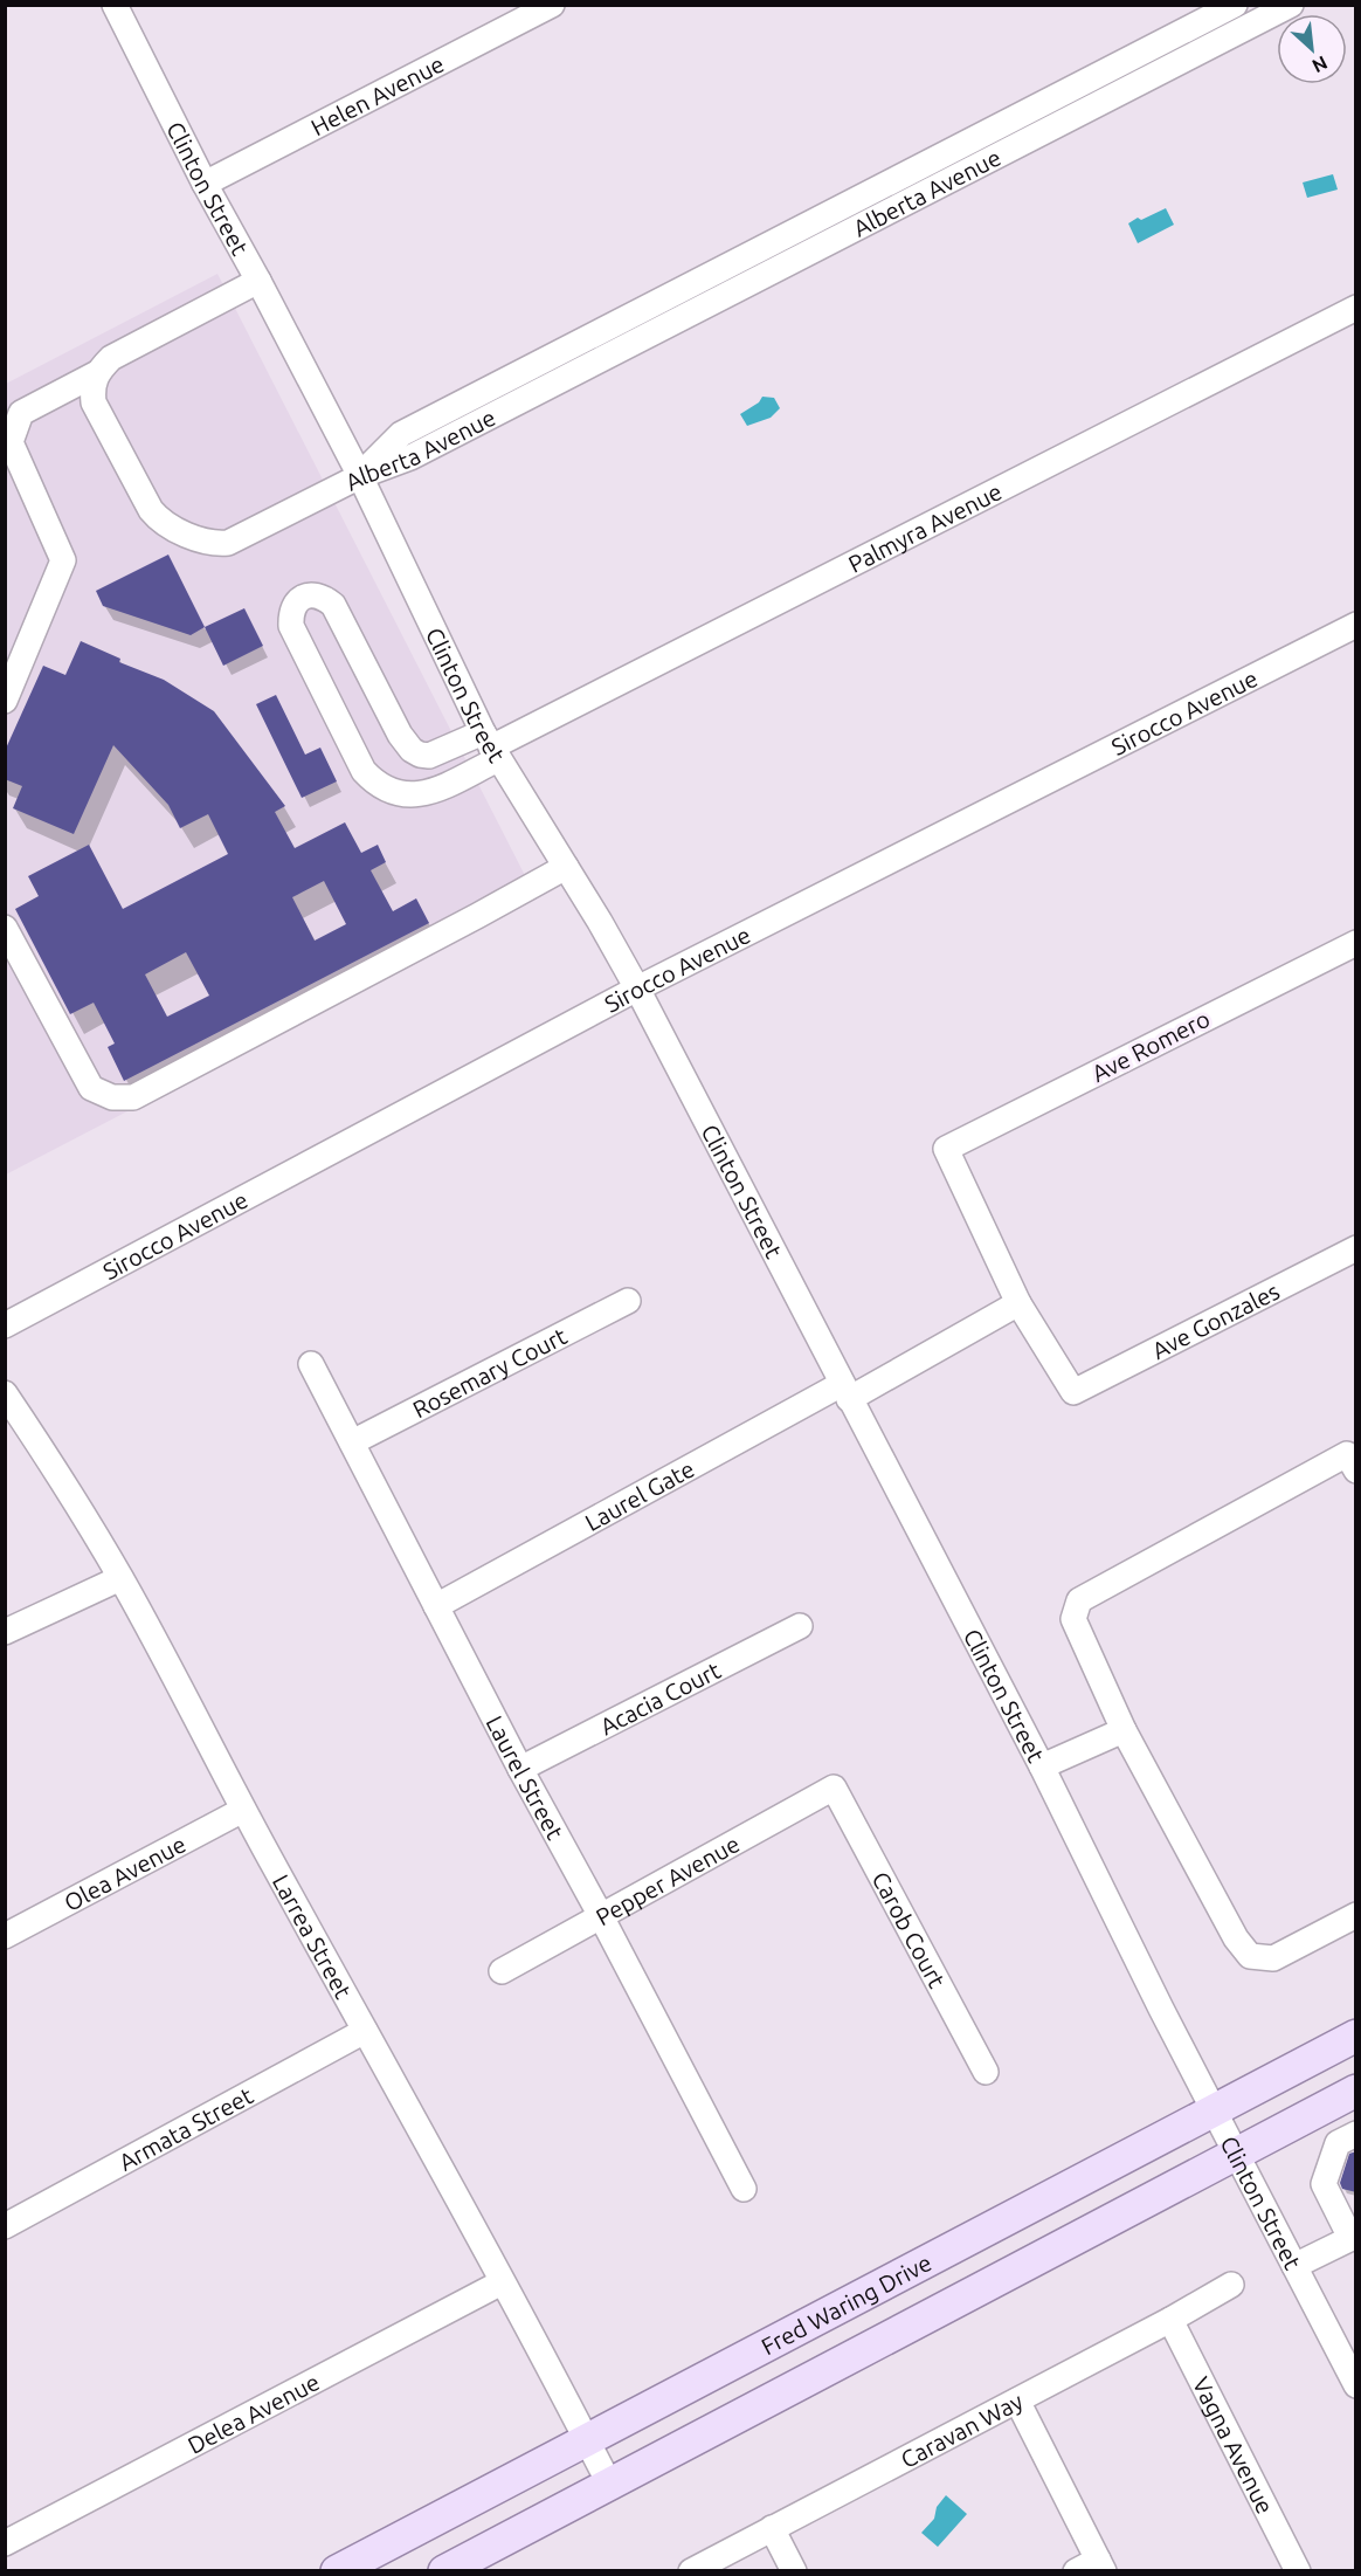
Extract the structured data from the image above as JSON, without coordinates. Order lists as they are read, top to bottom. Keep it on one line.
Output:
{"streets":{"main road":["Fred Waring Drive"],"street":["Helen Avenue","Clinton Street","Alberta Avenue","Palmyra Avenue","Sirocco Avenue","Ave Romero","Ave Gonzales","Rosemary Court","Laurel Gate","Acacia Court","Laurel Street","Olea Avenue","Pepper Avenue","Carob Court","Larrea Street","Armata Street","Delea Avenue","Caravan Way","Vagna Avenue"]},"crossings":[["Helen Avenue","Clinton Street"],["Clinton Street","Alberta Avenue"],["Clinton Street","Palmyra Avenue"],["Clinton Street","Sirocco Avenue"],["Clinton Street","Laurel Gate"],["Clinton Street","Fred Waring Drive"],["Ave Romero","Ave Gonzales"],["Ave Romero","Laurel Gate"],["Ave Gonzales","Laurel Gate"],["Rosemary Court","Laurel Street"],["Laurel Gate","Laurel Street"],["Acacia Court","Laurel Street"],["Laurel Street","Pepper Avenue"],["Olea Avenue","Larrea Street"],["Pepper Avenue","Carob Court"],["Larrea Street","Armata Street"],["Larrea Street","Fred Waring Drive"],["Larrea Street","Delea Avenue"],["Caravan Way","Vagna Avenue"]],"north":"bottom right"}
